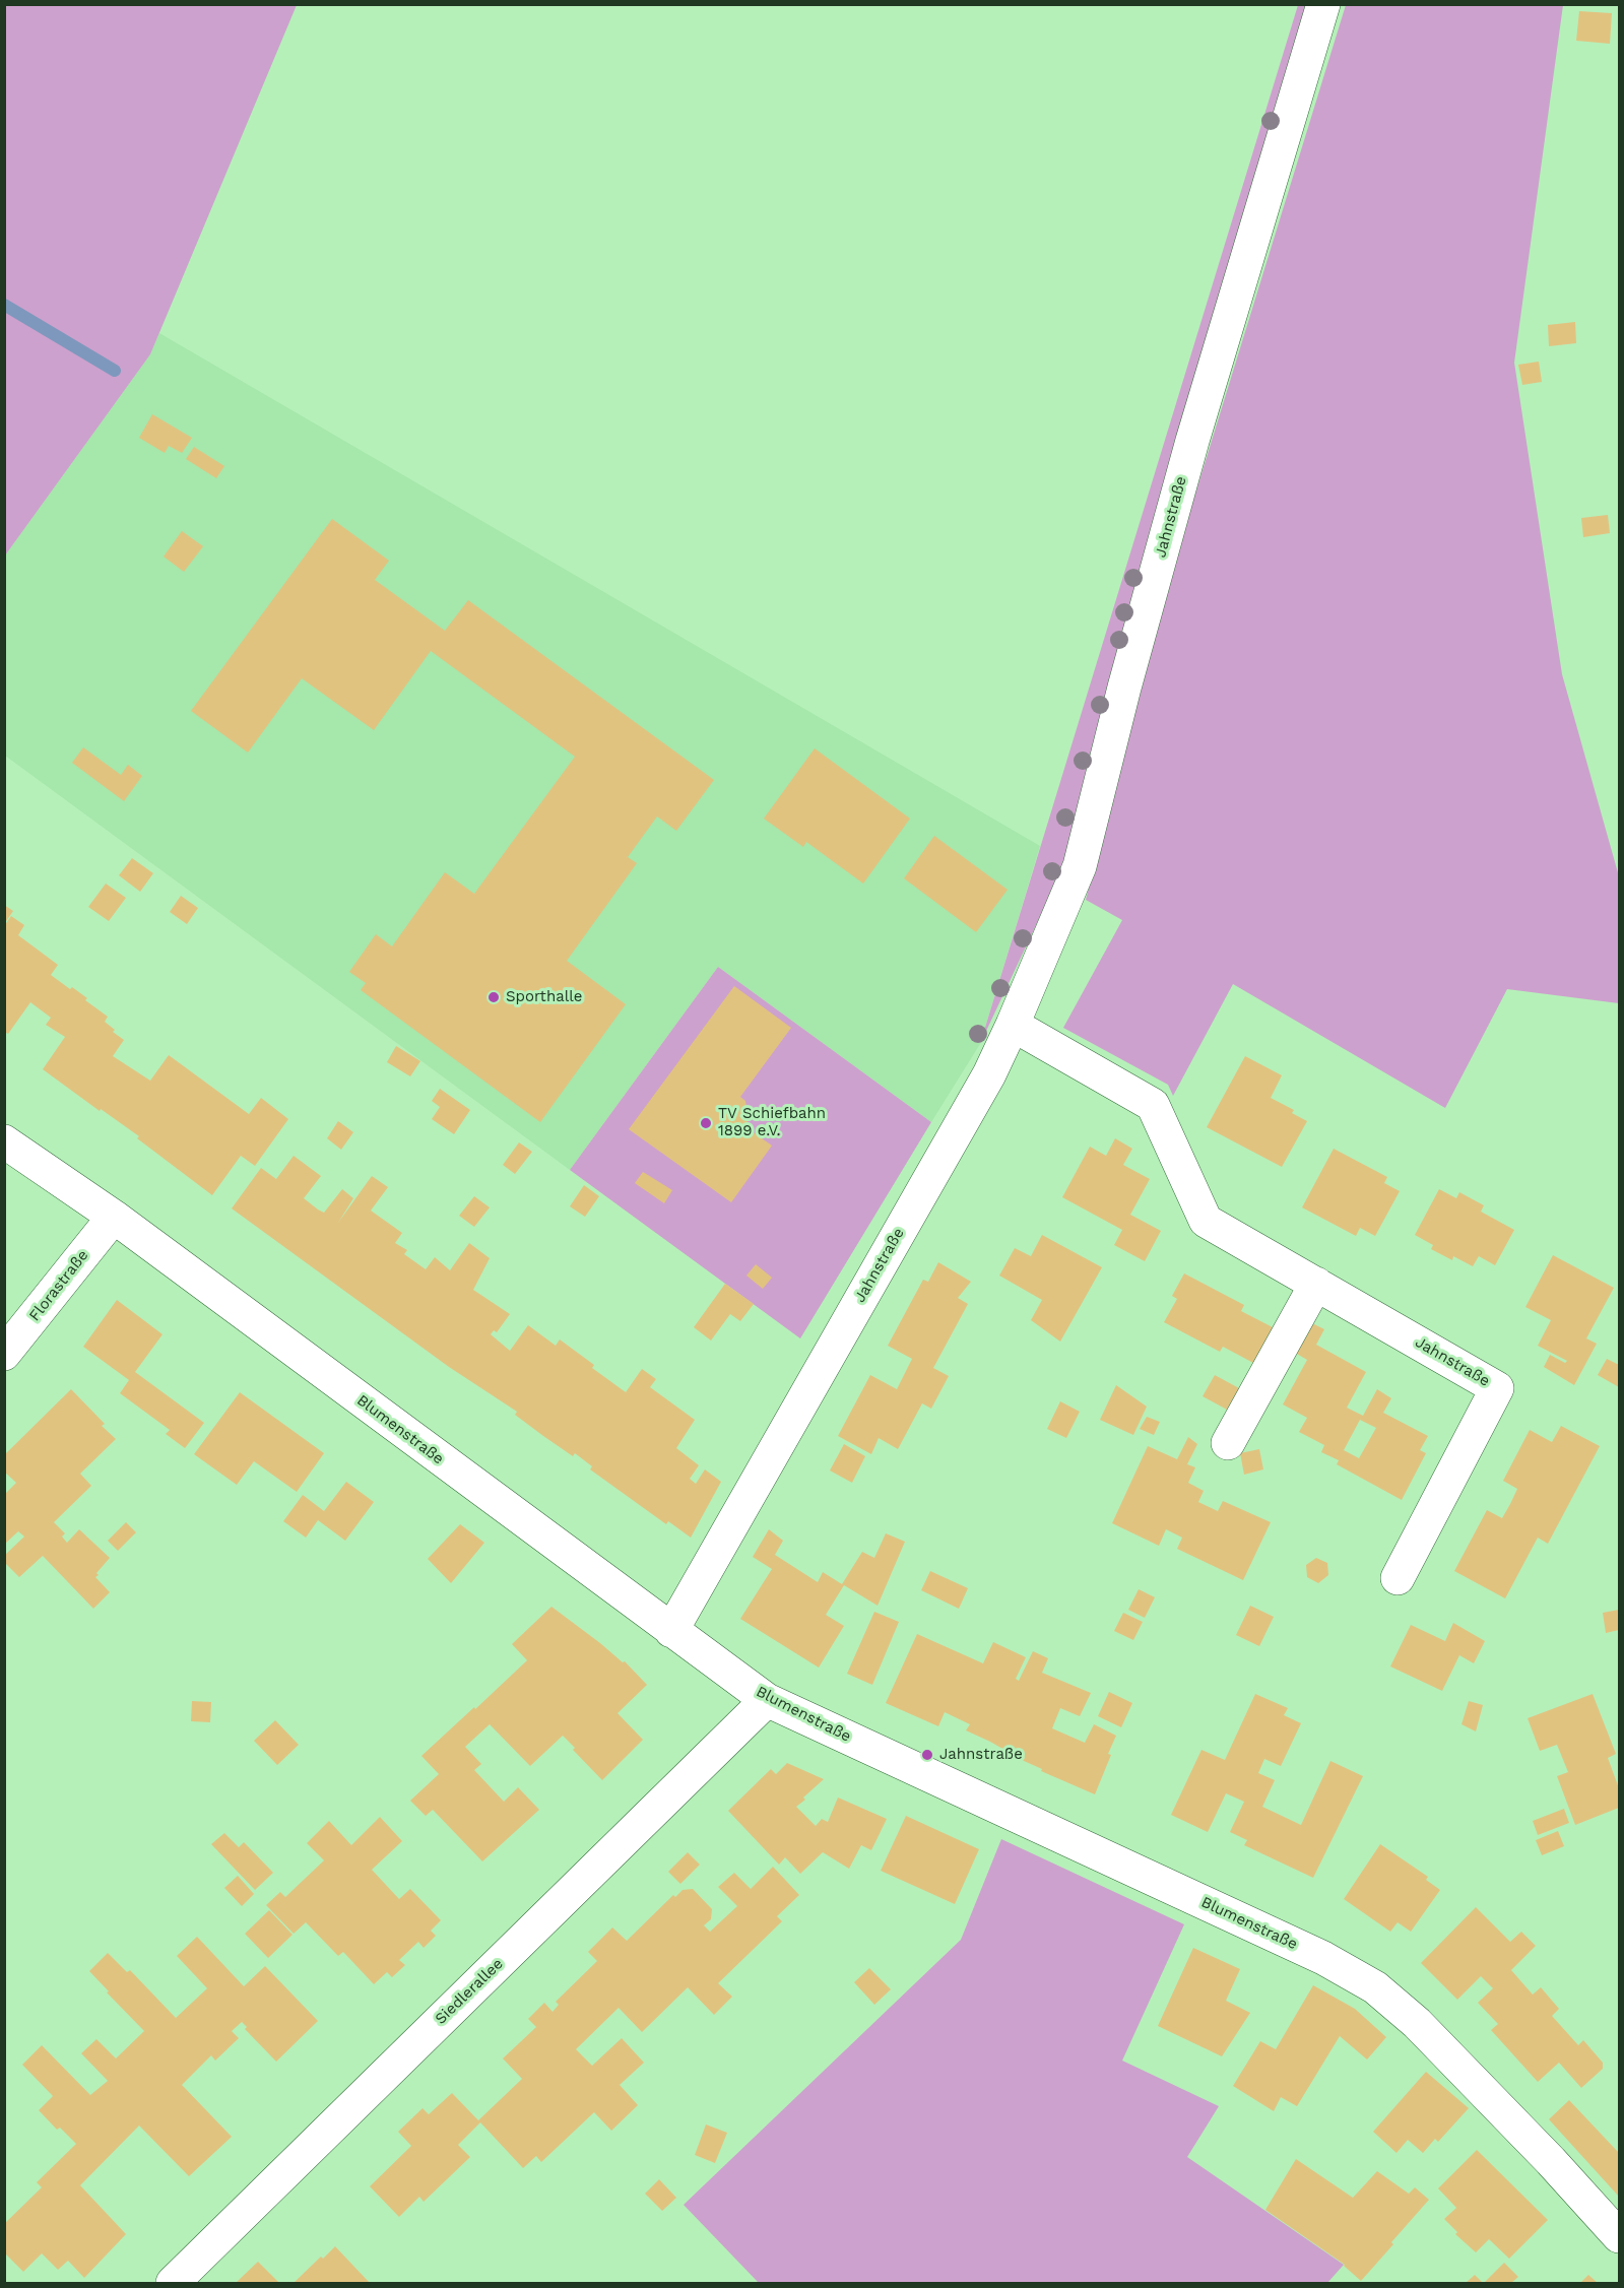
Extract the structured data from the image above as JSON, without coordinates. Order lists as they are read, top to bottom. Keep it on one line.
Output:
{"streets":{"street":["Jahnstraße","Florastraße","Blumenstraße","Siedlerallee"]},"crossings":[["Jahnstraße","Blumenstraße"],["Florastraße","Blumenstraße"],["Blumenstraße","Siedlerallee"]],"places":["Sporthalle","TV Schiefbahn 1899 e.V.","Jahnstraße"]}
